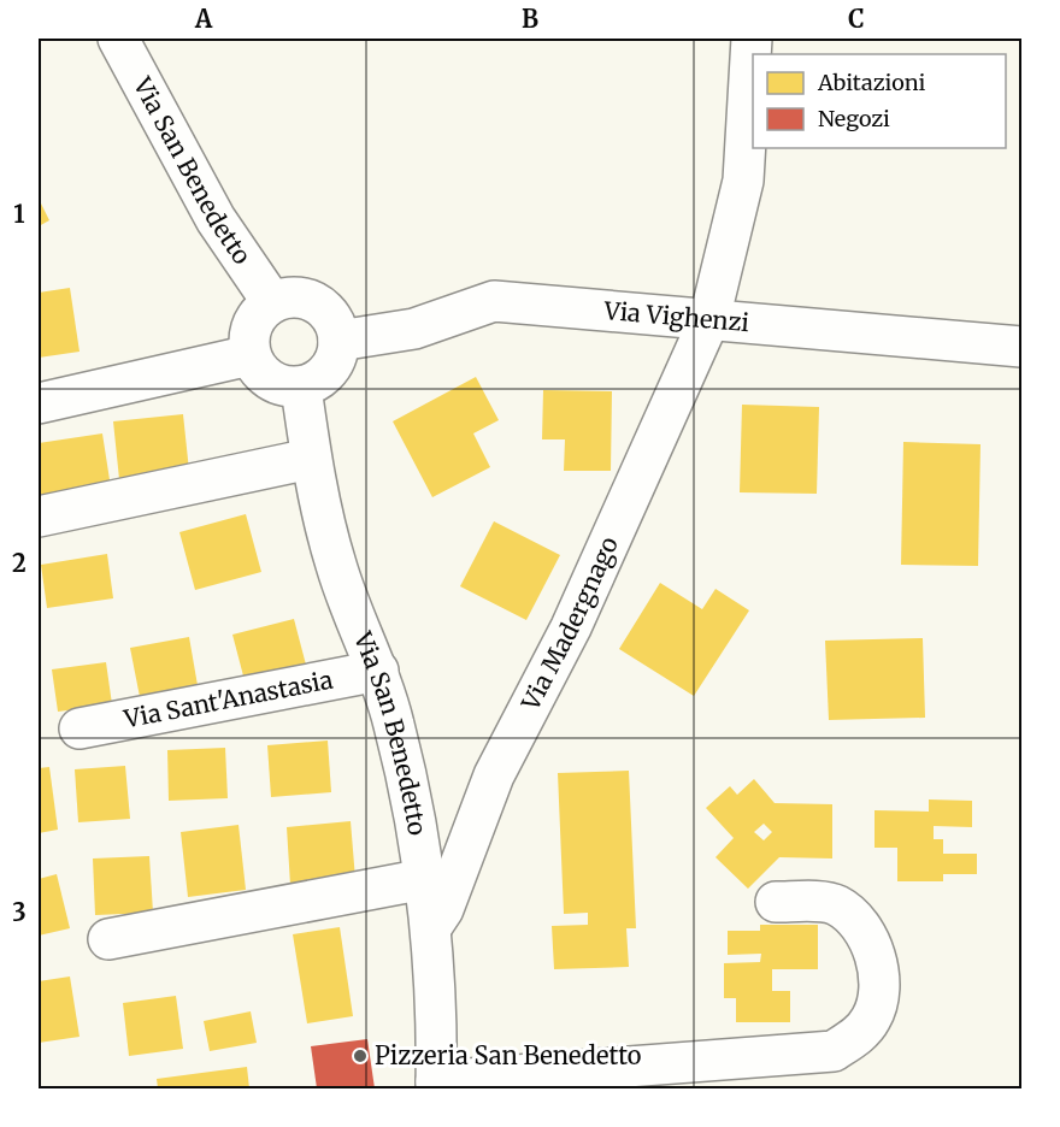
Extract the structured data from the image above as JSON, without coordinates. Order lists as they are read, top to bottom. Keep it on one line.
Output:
{"streets":{"street":["Via San Benedetto","Via Vighenzi","Via Madergnago","Via Sant'Anastasia"]},"crossings":[["Via San Benedetto","Via Vighenzi"],["Via San Benedetto","Via Madergnago"],["Via San Benedetto","Via Sant'Anastasia"],["Via Vighenzi","Via Madergnago"]],"places":["Pizzeria San Benedetto"],"legend":["Abitazioni","Negozi"],"grid":{"columns":["A","B","C"],"rows":["1","2","3"]}}
